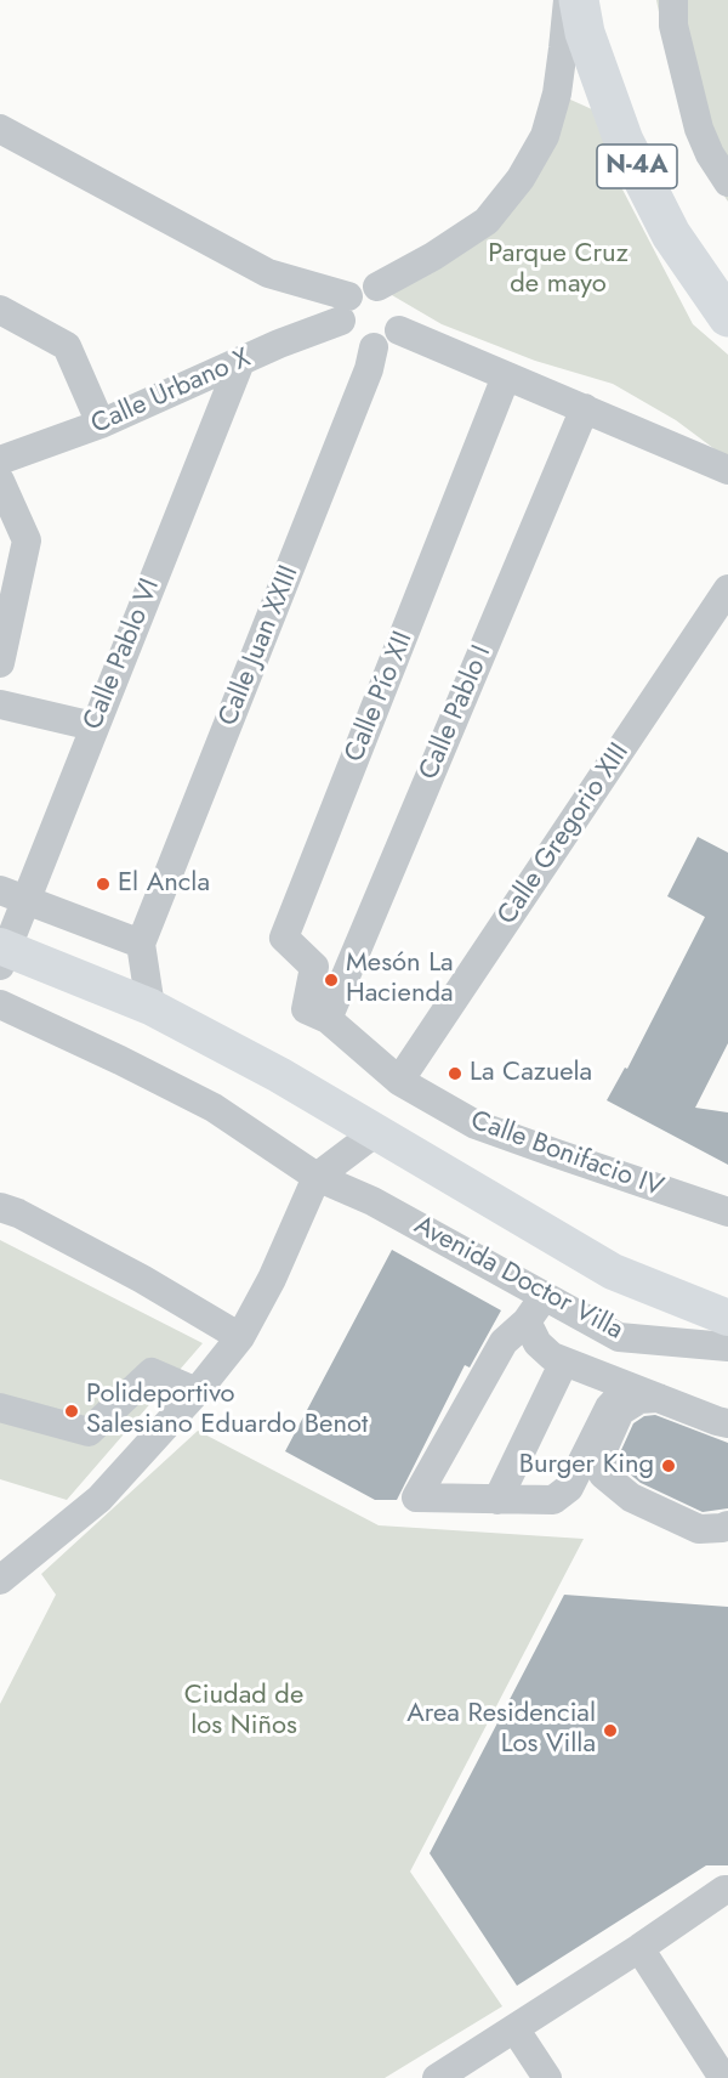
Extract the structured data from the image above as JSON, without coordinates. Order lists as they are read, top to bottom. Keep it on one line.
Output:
{"streets":{"highway":["N-4A"],"street":["Calle Urbano X","Calle Juan XXIII","Calle Pablo VI","Calle Pío XII","Calle Pablo I","Calle Gregorio XIII","Calle Bonifacio IV","Avenida Doctor Villa"]},"crossings":[["Calle Urbano X","Calle Juan XXIII"],["Calle Urbano X","Calle Pablo VI"],["Calle Pío XII","Calle Pablo I"],["Calle Pío XII","Calle Bonifacio IV"],["Calle Pablo I","Calle Bonifacio IV"],["Calle Gregorio XIII","Calle Bonifacio IV"]],"parks":["Parque Cruz de mayo","Ciudad de los Niños"],"places":["El Ancla","Mesón La Hacienda","La Cazuela","Polideportivo Salesiano Eduardo Benot","Burger King","Area Residencial Los Villa"]}
